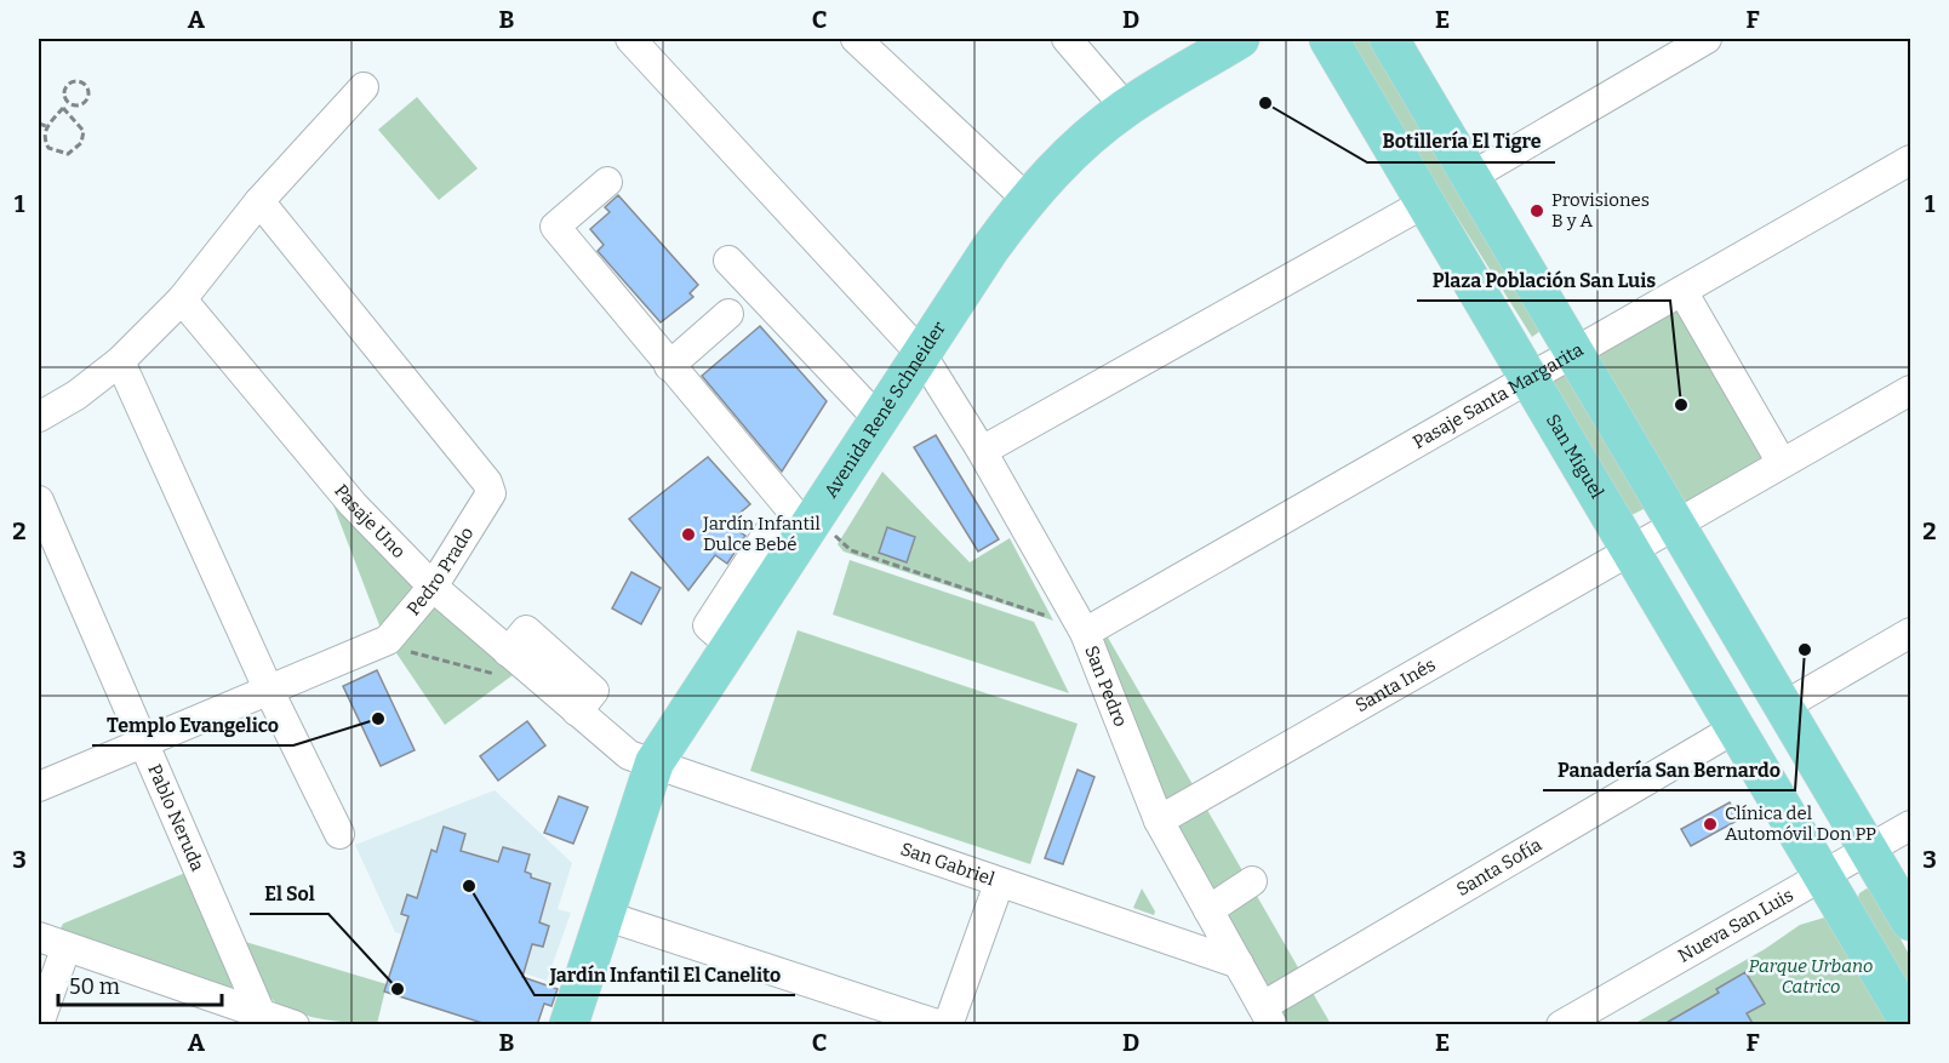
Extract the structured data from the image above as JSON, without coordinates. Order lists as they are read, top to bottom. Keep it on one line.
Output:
{"streets":{"main road":["Avenida René Schneider","San Miguel"],"street":["Pasaje Santa Margarita","Pasaje Uno","Pedro Prado","San Pedro","Santa Inés","Pablo Neruda","San Gabriel","Santa Sofía","Nueva San Luis"]},"crossings":[["Pasaje Santa Margarita","San Miguel"],["Pasaje Santa Margarita","San Pedro"],["Avenida René Schneider","Pasaje Uno"],["Avenida René Schneider","San Pedro"],["Avenida René Schneider","San Gabriel"],["San Miguel","Santa Inés"],["San Miguel","Santa Sofía"],["San Miguel","Nueva San Luis"],["Pasaje Uno","Pedro Prado"],["Pasaje Uno","San Gabriel"],["Pedro Prado","Pablo Neruda"],["San Pedro","Santa Inés"],["San Pedro","San Gabriel"],["San Pedro","Santa Sofía"]],"parks":["Parque Urbano Catrico"],"places":["Botillería El Tigre","Provisiones B y A","Plaza Población San Luis","Jardín Infantil Dulce Bebé","Panadería San Bernardo","Templo Evangelico","Clínica del Automóvil Don PP","Jardín Infantil El Canelito","El Sol"],"scale_bar":"50 m","grid":{"columns":["A","B","C","D","E","F"],"rows":["1","2","3"]}}
